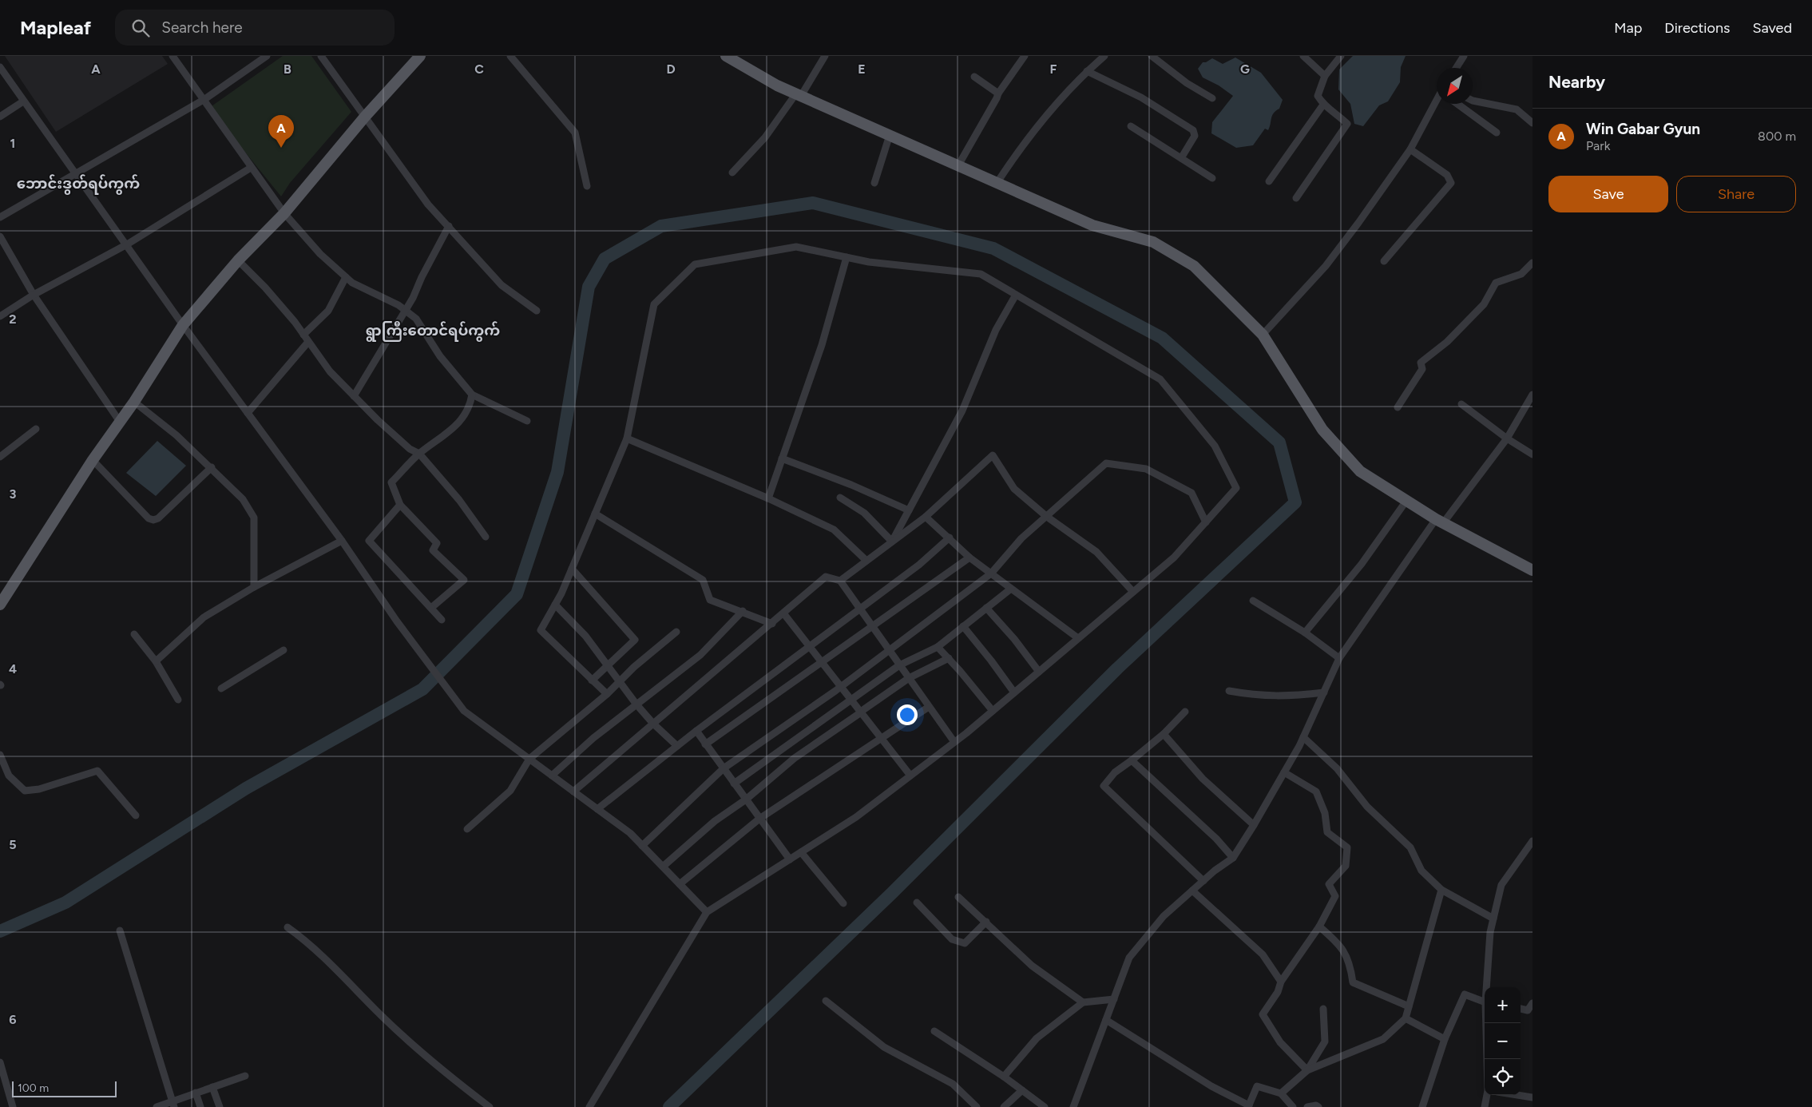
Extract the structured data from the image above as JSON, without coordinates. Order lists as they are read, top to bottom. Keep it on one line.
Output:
{"districts":["ဘောင်းဒွတ်ရပ်ကွက်","ရွာကြီးတောင်ရပ်ကွက်"],"scale_bar":"100 m","north":"bottom left","page":{"header":"Mapleaf","search":"Search here","nav":["Map","Directions","Saved"],"heading":"Nearby","list":[{"mark":"A","name":"Win Gabar Gyun","note":"Park","value":"800 m"}],"pins":"A","buttons":["Save","Share"],"map_buttons":["+","−"],"scale":"100 m"},"grid":{"columns":["A","B","C","D","E","F","G"],"rows":["1","2","3","4","5","6"]}}
